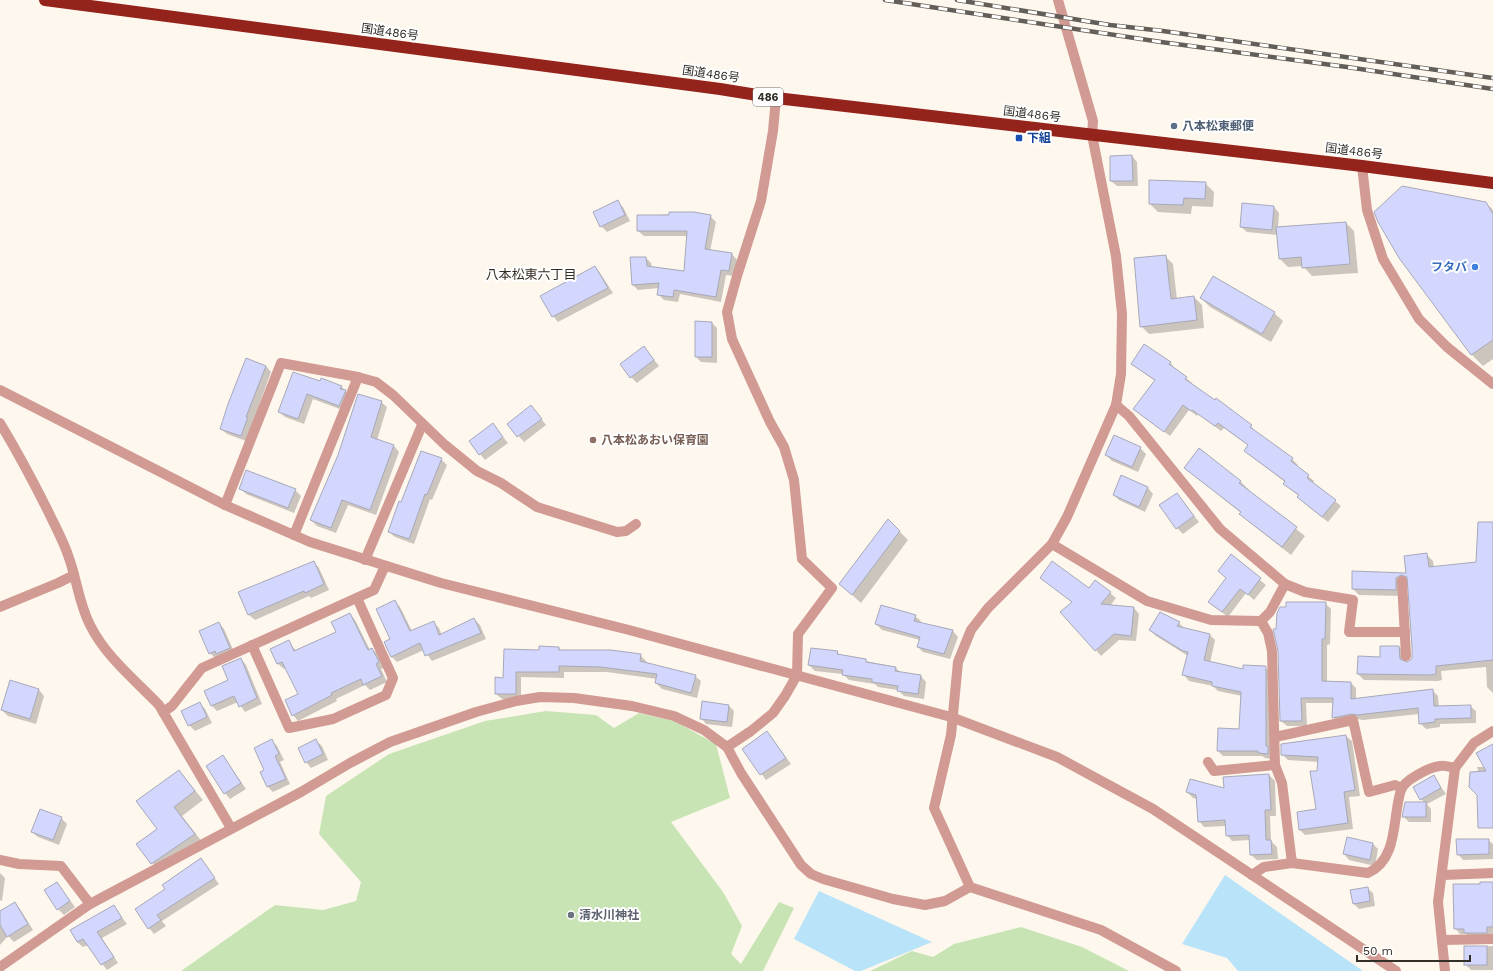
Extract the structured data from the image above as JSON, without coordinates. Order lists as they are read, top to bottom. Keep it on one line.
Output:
{"streets":{"highway":["国道486号","486"]},"districts":["八本松東六丁目"],"places":{"other":["八本松東郵便","フタバ","八本松あおい保育園","清水川神社"],"transit":["下組"]},"scale_bar":"50 m"}
